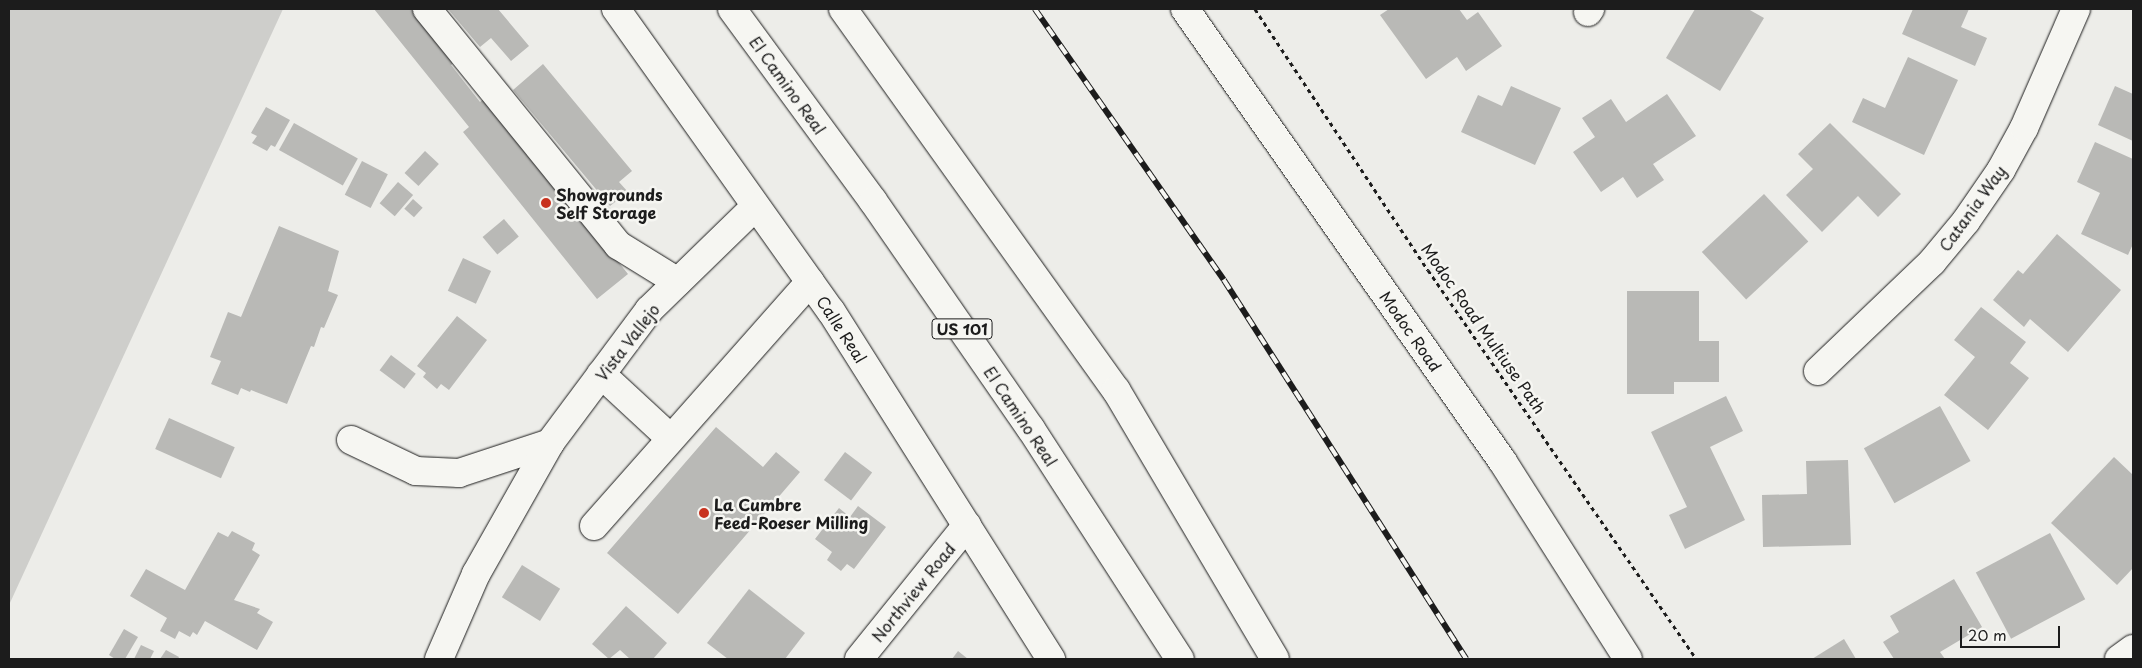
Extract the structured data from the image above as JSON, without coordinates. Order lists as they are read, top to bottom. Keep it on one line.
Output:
{"streets":{"main road":["El Camino Real","Catania Way","Calle Real","US 101","Modoc Road","Vista Vallejo","Northview Road"],"path":["Modoc Road Multiuse Path"]},"crossings":[["Calle Real","Vista Vallejo"],["Calle Real","Northview Road"]],"places":["Showgrounds Self Storage","La Cumbre Feed-Roeser Milling"],"scale_bar":"20 m"}
